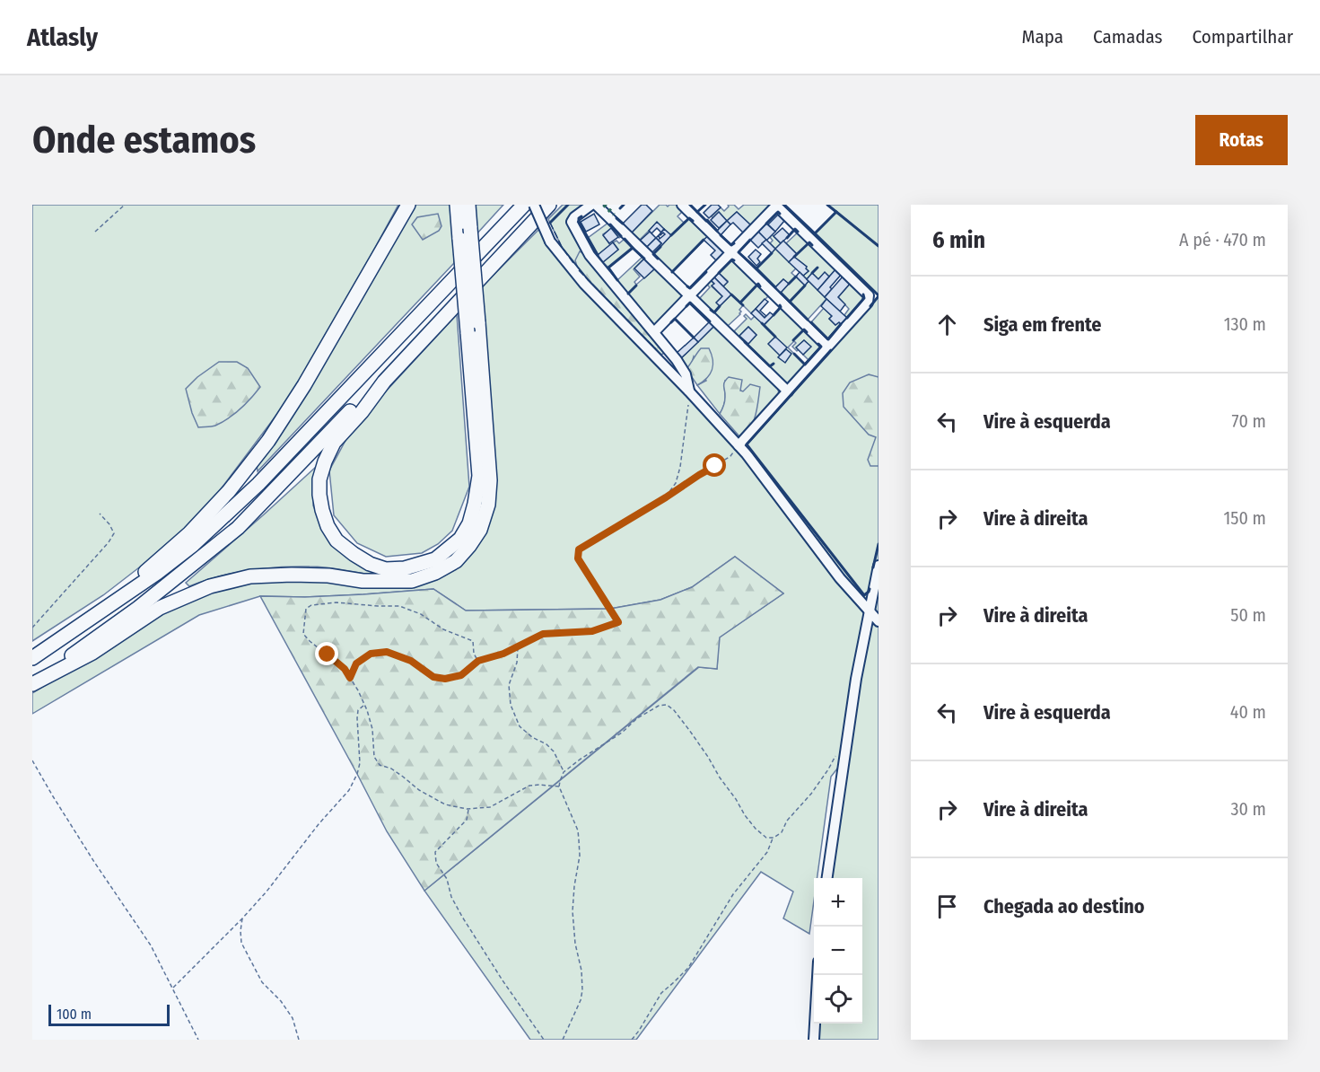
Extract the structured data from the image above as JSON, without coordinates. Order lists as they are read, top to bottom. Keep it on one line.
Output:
{"scale_bar":"100 m","page":{"header":"Atlasly","nav":["Mapa","Camadas","Compartilhar"],"buttons":"Rotas","title":"Onde estamos","heading":["6 min","A pé · 470 m"],"list":[["Siga em frente","130 m"],["Vire à esquerda","70 m"],["Vire à direita","150 m"],["Vire à direita","50 m"],["Vire à esquerda","40 m"],["Vire à direita","30 m"],"Chegada ao destino"],"map_buttons":["+","−"],"scale":"100 m"}}
